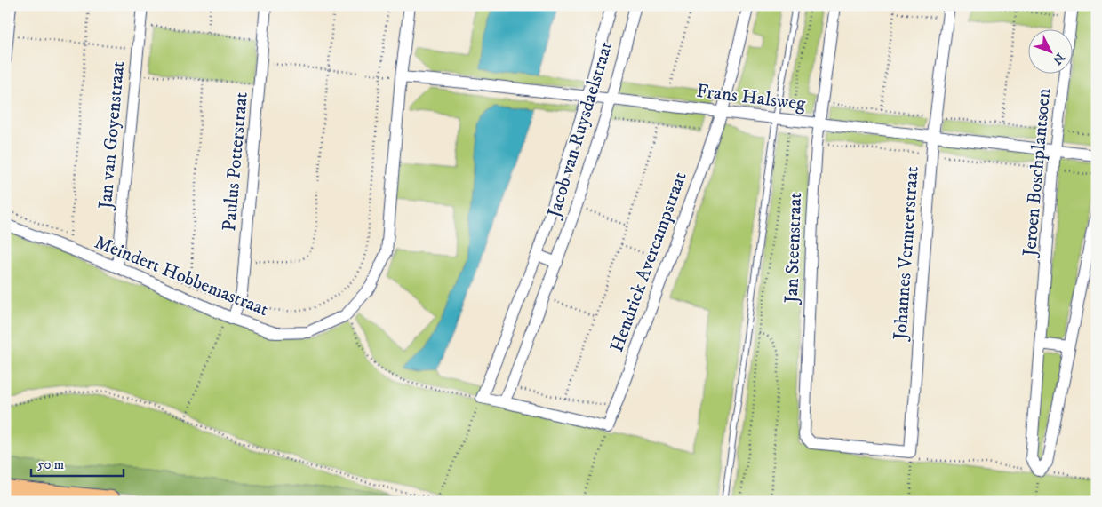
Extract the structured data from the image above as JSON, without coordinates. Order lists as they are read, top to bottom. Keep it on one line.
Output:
{"streets":{"street":["Frans Halsweg","Jacob van Ruysdaelstraat","Jan van Goyenstraat","Paulus Potterstraat","Jeroen Boschplantsoen","Jan Steenstraat","Johannes Vermeerstraat","Hendrick Avercampstraat","Meindert Hobbemastraat"]},"crossings":[["Frans Halsweg","Jacob van Ruysdaelstraat"],["Frans Halsweg","Jeroen Boschplantsoen"],["Frans Halsweg","Jan Steenstraat"],["Frans Halsweg","Johannes Vermeerstraat"],["Frans Halsweg","Hendrick Avercampstraat"],["Frans Halsweg","Meindert Hobbemastraat"],["Jan van Goyenstraat","Meindert Hobbemastraat"],["Paulus Potterstraat","Meindert Hobbemastraat"],["Jan Steenstraat","Johannes Vermeerstraat"]],"scale_bar":"50 m","north":"bottom right"}
